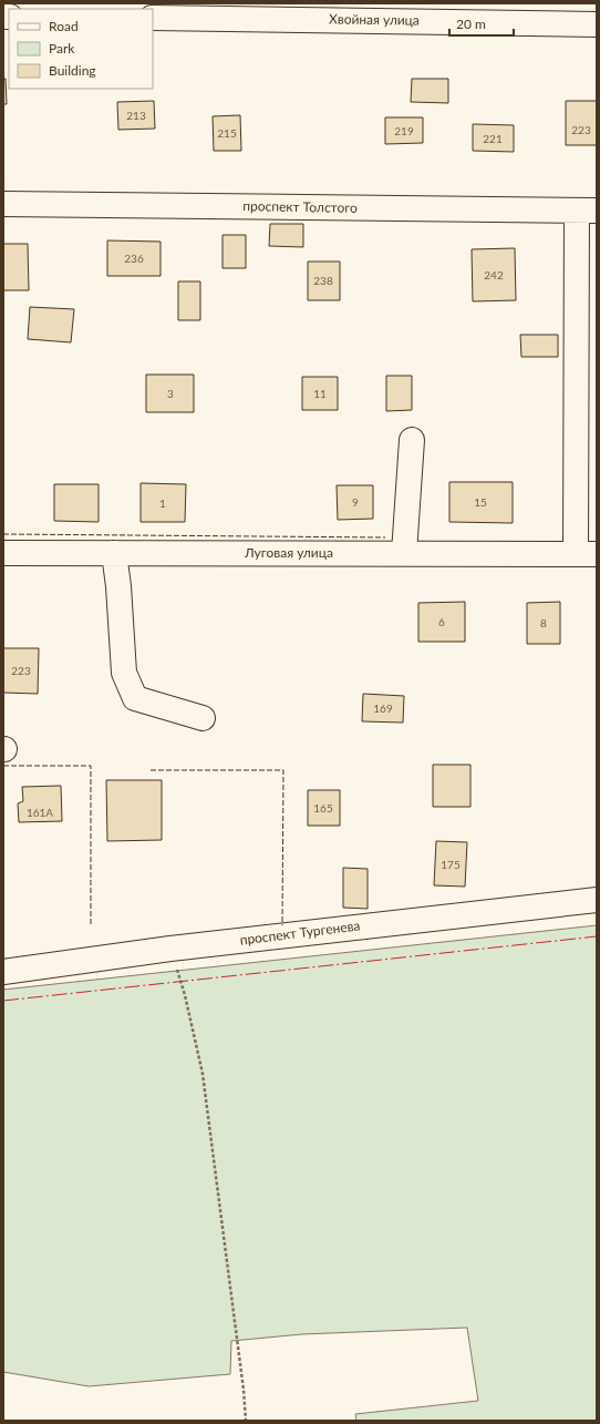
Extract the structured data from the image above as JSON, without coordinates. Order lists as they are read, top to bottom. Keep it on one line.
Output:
{"streets":{"street":["Хвойная улица","проспект Толстого","Луговая улица","проспект Тургенева"]},"house_numbers":["213","223","219","215","221","236","242","238","3","11","9","15","1","6","8","223","169","165","161А","175"],"legend":["Road","Park","Building"],"scale_bar":"20 m"}
